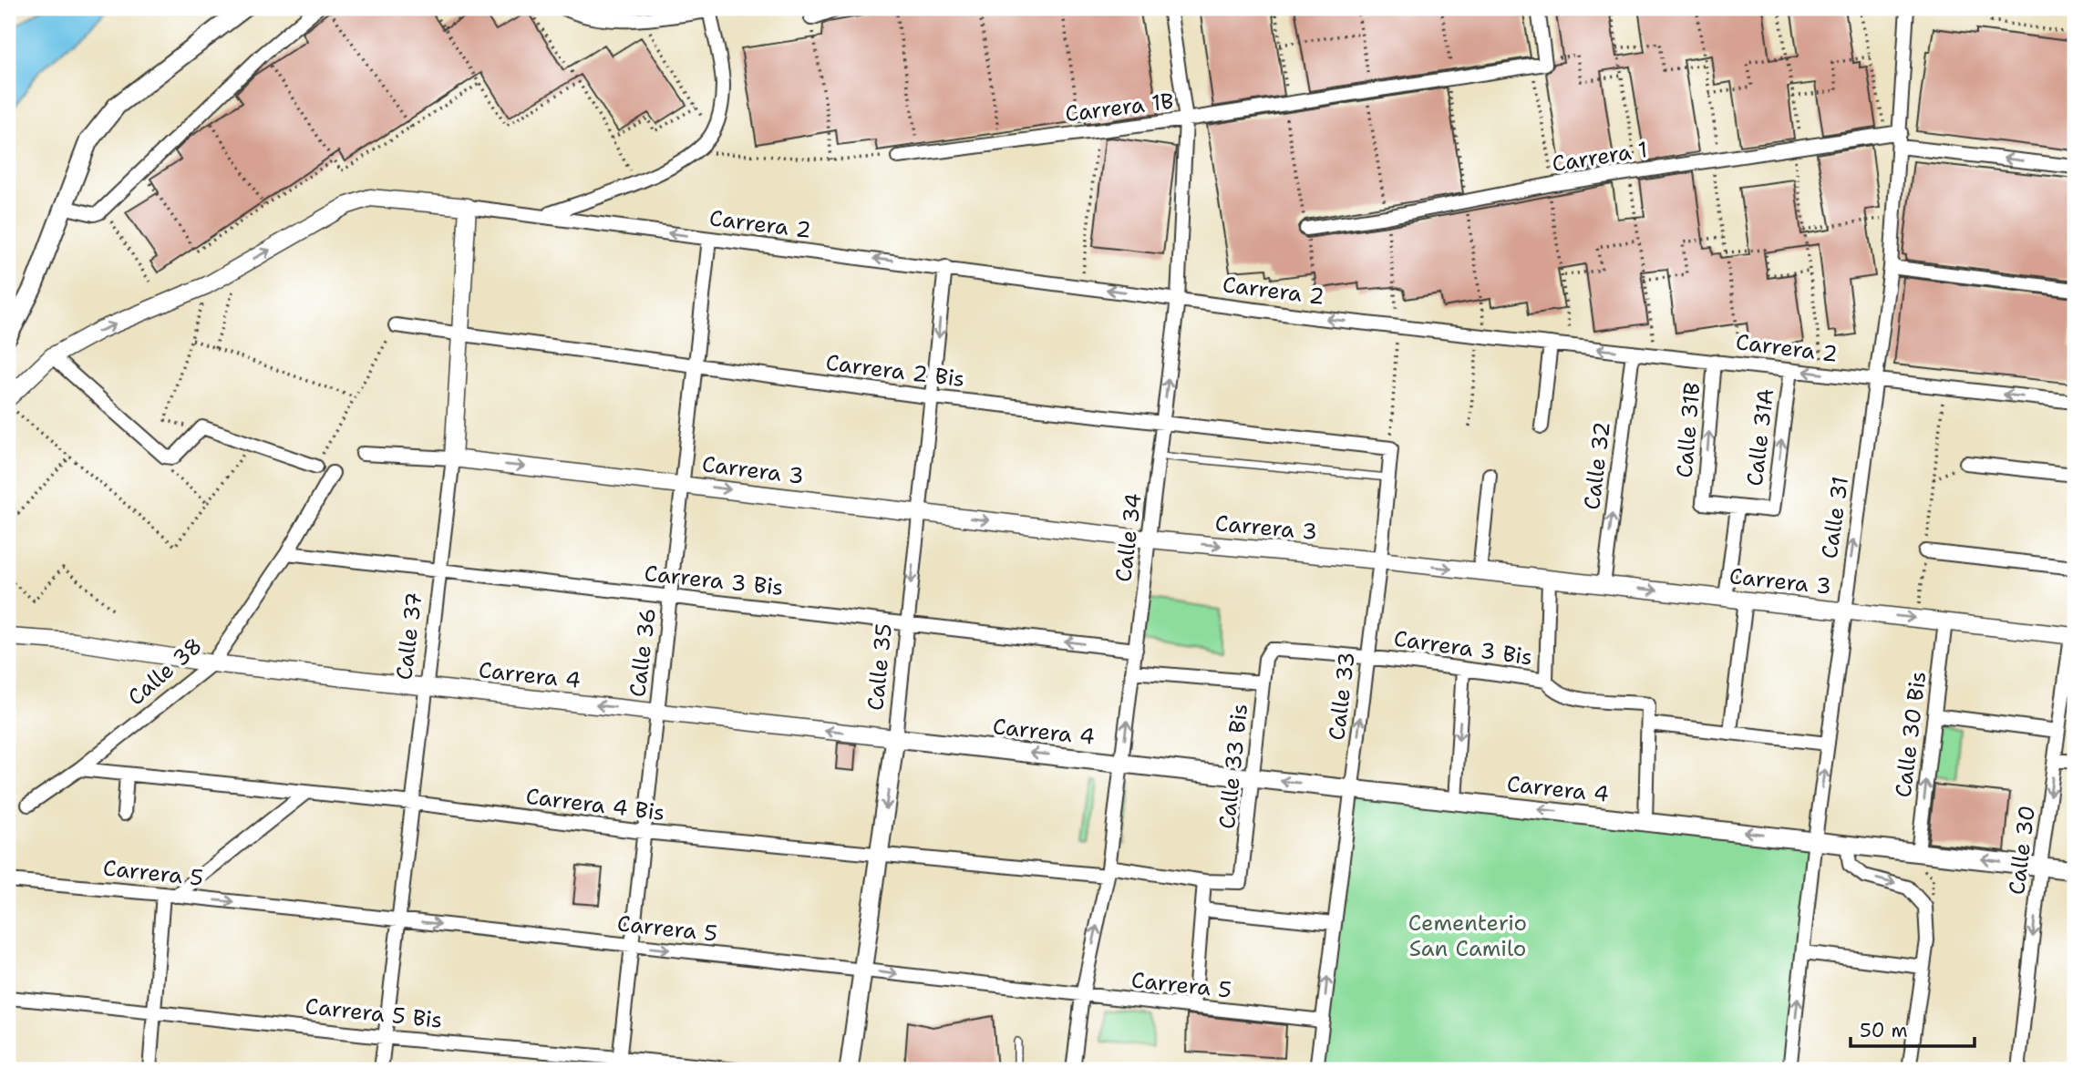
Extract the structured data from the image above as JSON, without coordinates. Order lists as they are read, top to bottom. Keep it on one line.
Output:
{"streets":{"main road":["Calle 35","Carrera 4"],"street":["Carrera 1B","Carrera 1","Carrera 2","Carrera 2 Bis","Calle 31B","Calle 31A","Calle 32","Carrera 3","Calle 31","Calle 34","Carrera 3 Bis","Calle 37","Calle 36","Calle 38","Calle 33","Calle 30 Bis","Calle 33 Bis","Carrera 4 Bis","Calle 30","Carrera 5","Carrera 5 Bis"]},"crossings":[["Carrera 1B","Calle 34"],["Carrera 1","Calle 31"],["Carrera 2","Calle 31B"],["Carrera 2","Calle 31A"],["Carrera 2","Calle 32"],["Carrera 2","Calle 31"],["Carrera 2","Calle 34"],["Carrera 2","Calle 37"],["Carrera 2","Calle 36"],["Carrera 2","Calle 35"],["Carrera 2 Bis","Calle 34"],["Carrera 2 Bis","Calle 37"],["Carrera 2 Bis","Calle 36"],["Carrera 2 Bis","Calle 35"],["Carrera 2 Bis","Calle 33"],["Calle 31B","Calle 31A"],["Calle 32","Carrera 3"],["Carrera 3","Calle 31"],["Carrera 3","Calle 34"],["Carrera 3","Calle 37"],["Carrera 3","Calle 36"],["Carrera 3","Calle 35"],["Carrera 3","Calle 33"],["Carrera 3","Calle 30 Bis"],["Carrera 3","Calle 30"],["Calle 31","Carrera 4"],["Calle 34","Carrera 3 Bis"],["Calle 34","Carrera 4"],["Calle 34","Carrera 4 Bis"],["Calle 34","Carrera 5"],["Carrera 3 Bis","Calle 37"],["Carrera 3 Bis","Calle 36"],["Carrera 3 Bis","Calle 35"],["Carrera 3 Bis","Calle 38"],["Carrera 3 Bis","Calle 33"],["Carrera 3 Bis","Calle 33 Bis"],["Calle 37","Carrera 4"],["Calle 37","Carrera 4 Bis"],["Calle 37","Carrera 5"],["Calle 37","Carrera 5 Bis"],["Calle 36","Carrera 4"],["Calle 36","Carrera 4 Bis"],["Calle 36","Carrera 5"],["Calle 36","Carrera 5 Bis"],["Calle 35","Carrera 4"],["Calle 35","Carrera 4 Bis"],["Calle 35","Carrera 5"],["Calle 38","Carrera 4"],["Calle 38","Carrera 4 Bis"],["Carrera 4","Calle 33"],["Carrera 4","Calle 30 Bis"],["Carrera 4","Calle 33 Bis"],["Carrera 4","Calle 30"],["Calle 33","Carrera 5"]],"one_way":["Carrera 2","Calle 31B","Calle 31A","Carrera 3","Calle 31","Calle 35","Calle 30 Bis","Carrera 5"],"parks":["Cementerio San Camilo"],"scale_bar":"50 m"}
